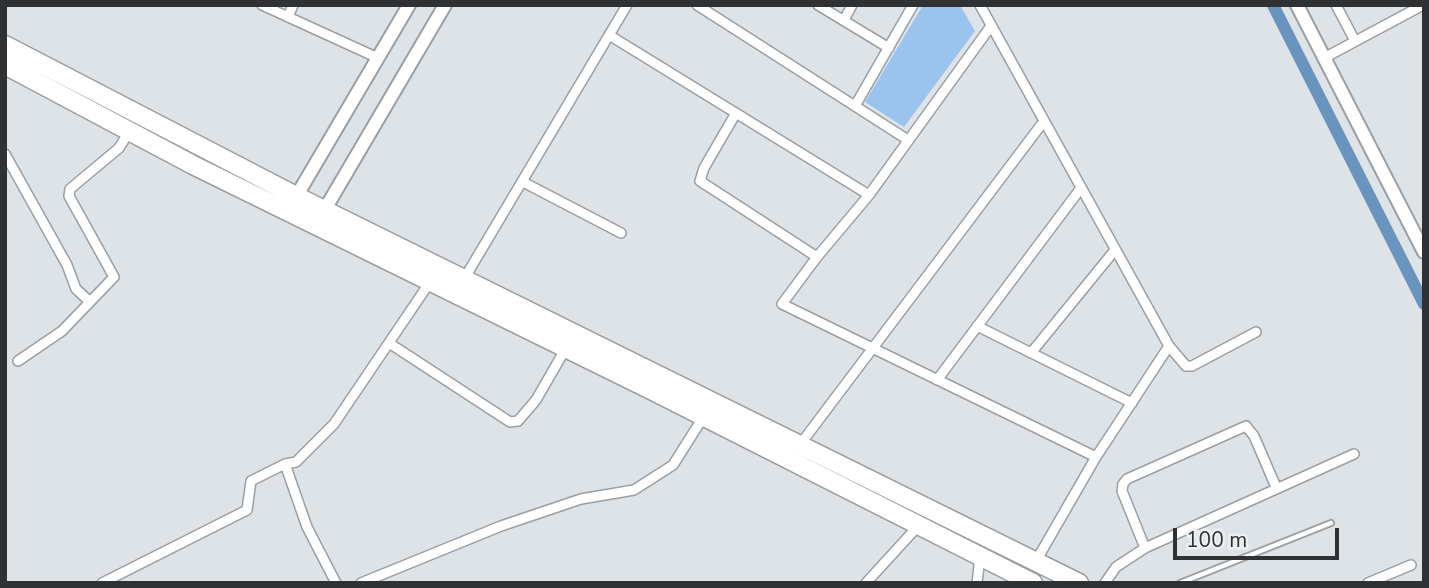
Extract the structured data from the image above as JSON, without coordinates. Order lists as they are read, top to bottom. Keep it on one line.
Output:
{"scale_bar":"100 m"}
